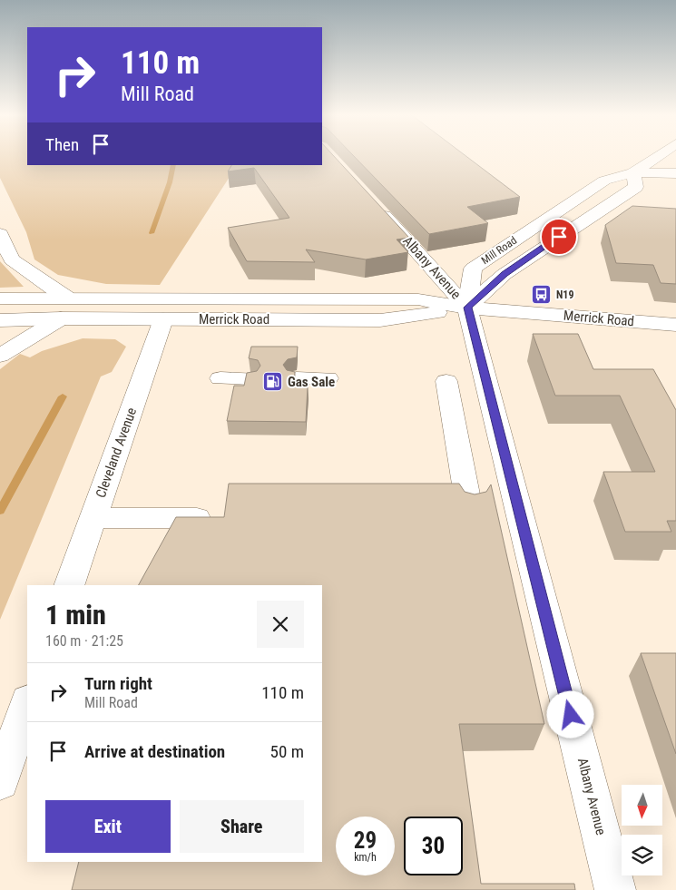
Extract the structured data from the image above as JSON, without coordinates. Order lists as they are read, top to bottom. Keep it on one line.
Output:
{"streets":{"main road":["Mill Road","Albany Avenue","Merrick Road","Cleveland Avenue"]},"crossings":[["Mill Road","Albany Avenue"],["Mill Road","Merrick Road"],["Albany Avenue","Merrick Road"],["Merrick Road","Cleveland Avenue"]],"places":{"bus stop":["N19"],"fuel station":["Gas Sale"]},"north":"bottom","page":{"turn":["110 m","Mill Road"],"then":"Then","heading":["1 min","160 m · 21:25"],"list":[{"name":"Turn right","note":"Mill Road","value":"110 m"},{"name":"Arrive at destination","value":"50 m"}],"buttons":["Exit","Share"],"speed":"29 km/h","limit":"30"}}
